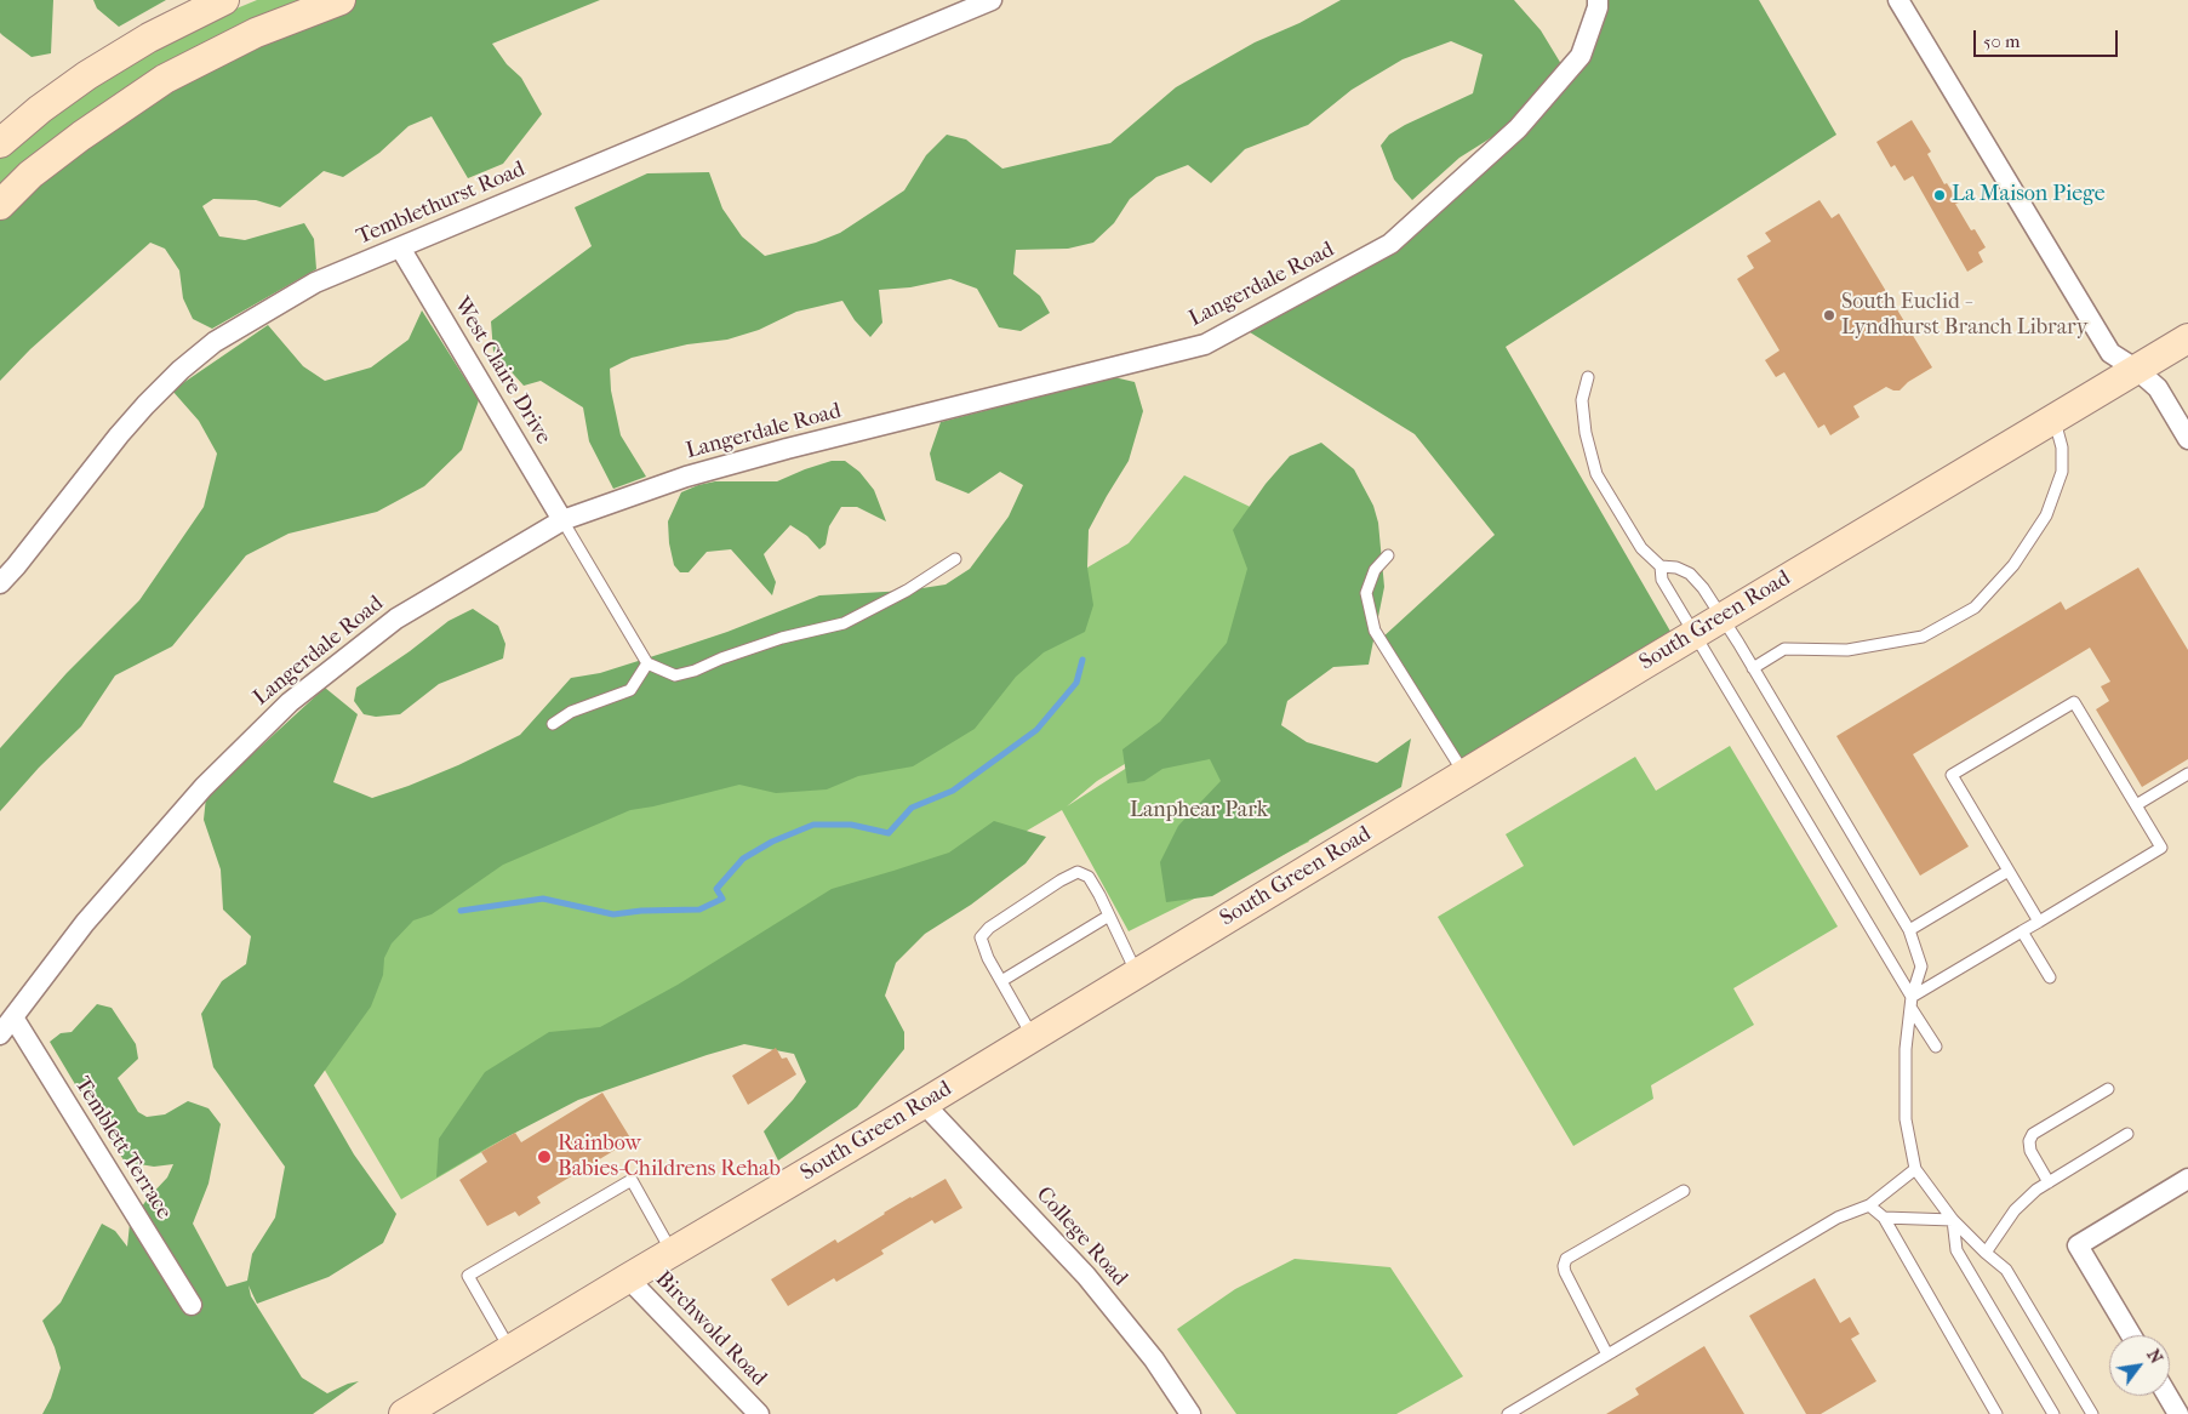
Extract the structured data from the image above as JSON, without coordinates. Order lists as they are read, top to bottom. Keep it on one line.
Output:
{"streets":{"main road":["South Green Road"],"street":["Temblethurst Road","Langerdale Road","West Claire Drive","Temblett Terrace","College Road","Birchwold Road"]},"crossings":[["Temblethurst Road","West Claire Drive"],["Langerdale Road","West Claire Drive"],["Langerdale Road","Temblett Terrace"],["South Green Road","College Road"],["South Green Road","Birchwold Road"]],"parks":["Lanphear Park"],"places":["La Maison Piege","South Euclid - Lyndhurst Branch Library","Rainbow Babies-Childrens Rehab"],"scale_bar":"50 m","north":"top right"}
